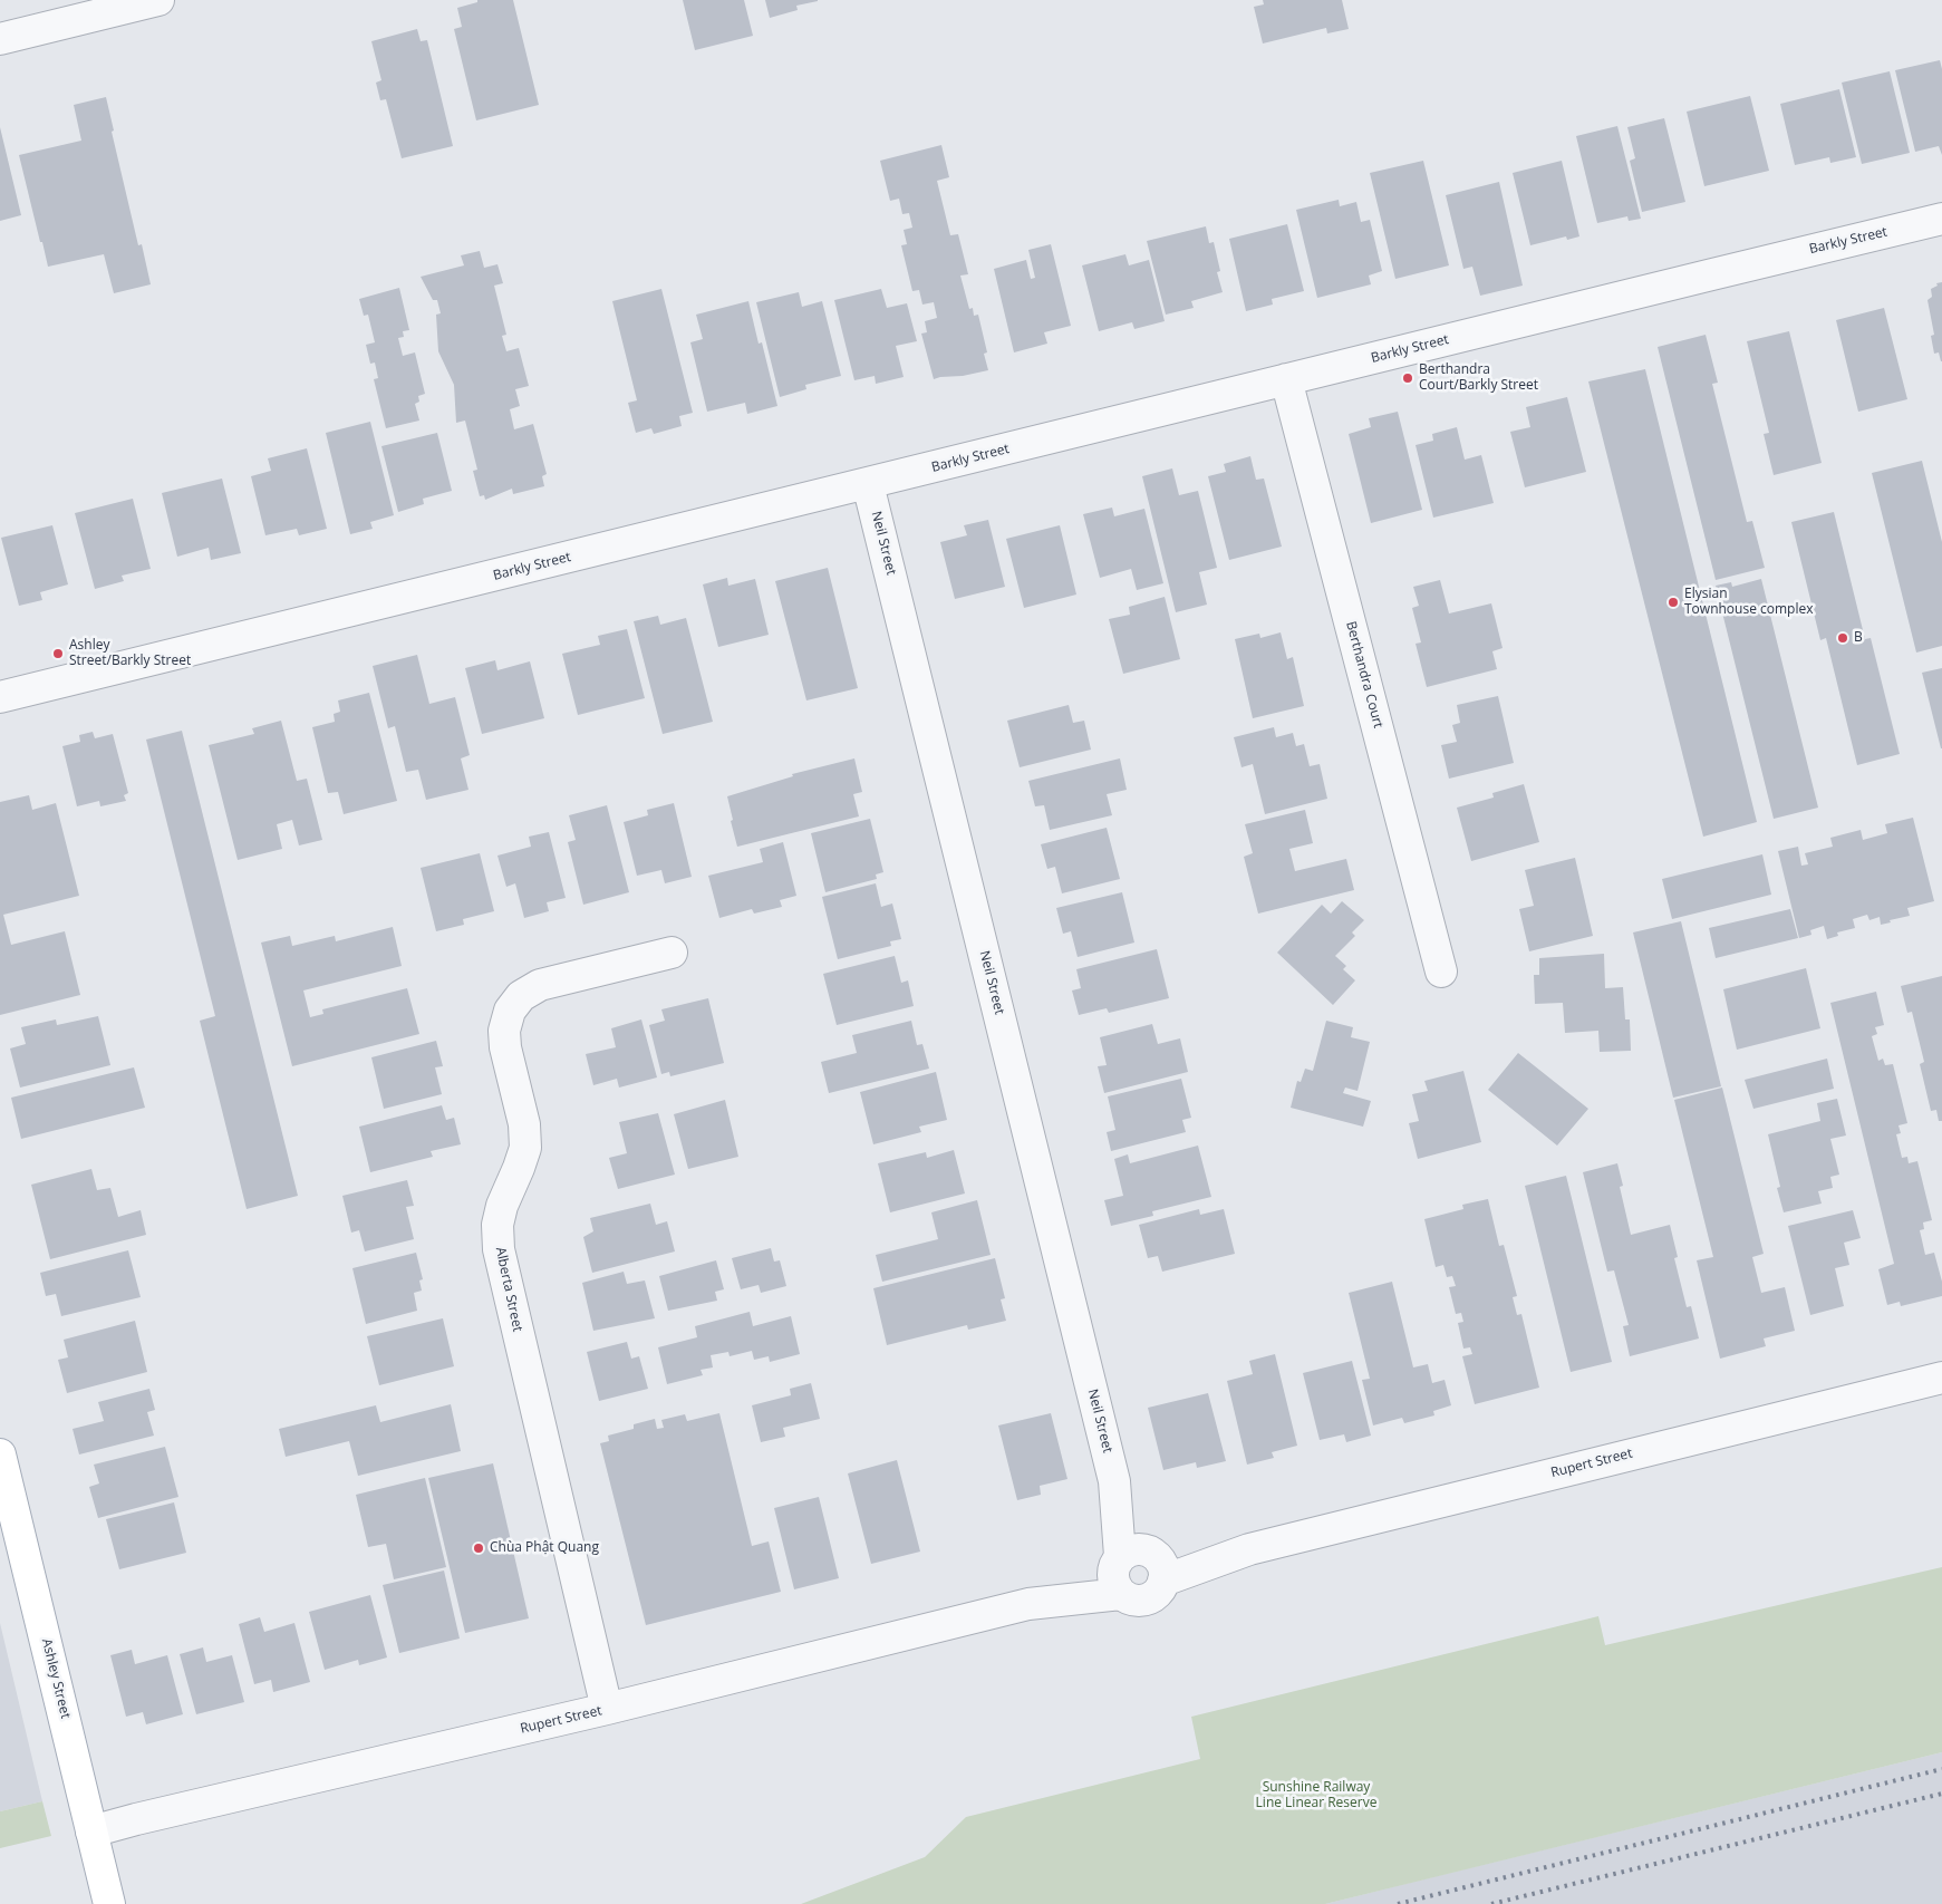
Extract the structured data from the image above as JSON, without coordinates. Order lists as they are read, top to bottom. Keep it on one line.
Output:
{"streets":{"main road":["Ashley Street"],"street":["Barkly Street","Neil Street","Berthandra Court","Alberta Street","Rupert Street"]},"crossings":[["Barkly Street","Neil Street"],["Barkly Street","Berthandra Court"],["Neil Street","Rupert Street"],["Alberta Street","Rupert Street"],["Rupert Street","Ashley Street"]],"parks":["Sunshine Railway Line Linear Reserve"],"places":["Berthandra Court/Barkly Street","Elysian Townhouse complex","B","Ashley Street/Barkly Street","Chùa Phật Quang"]}
